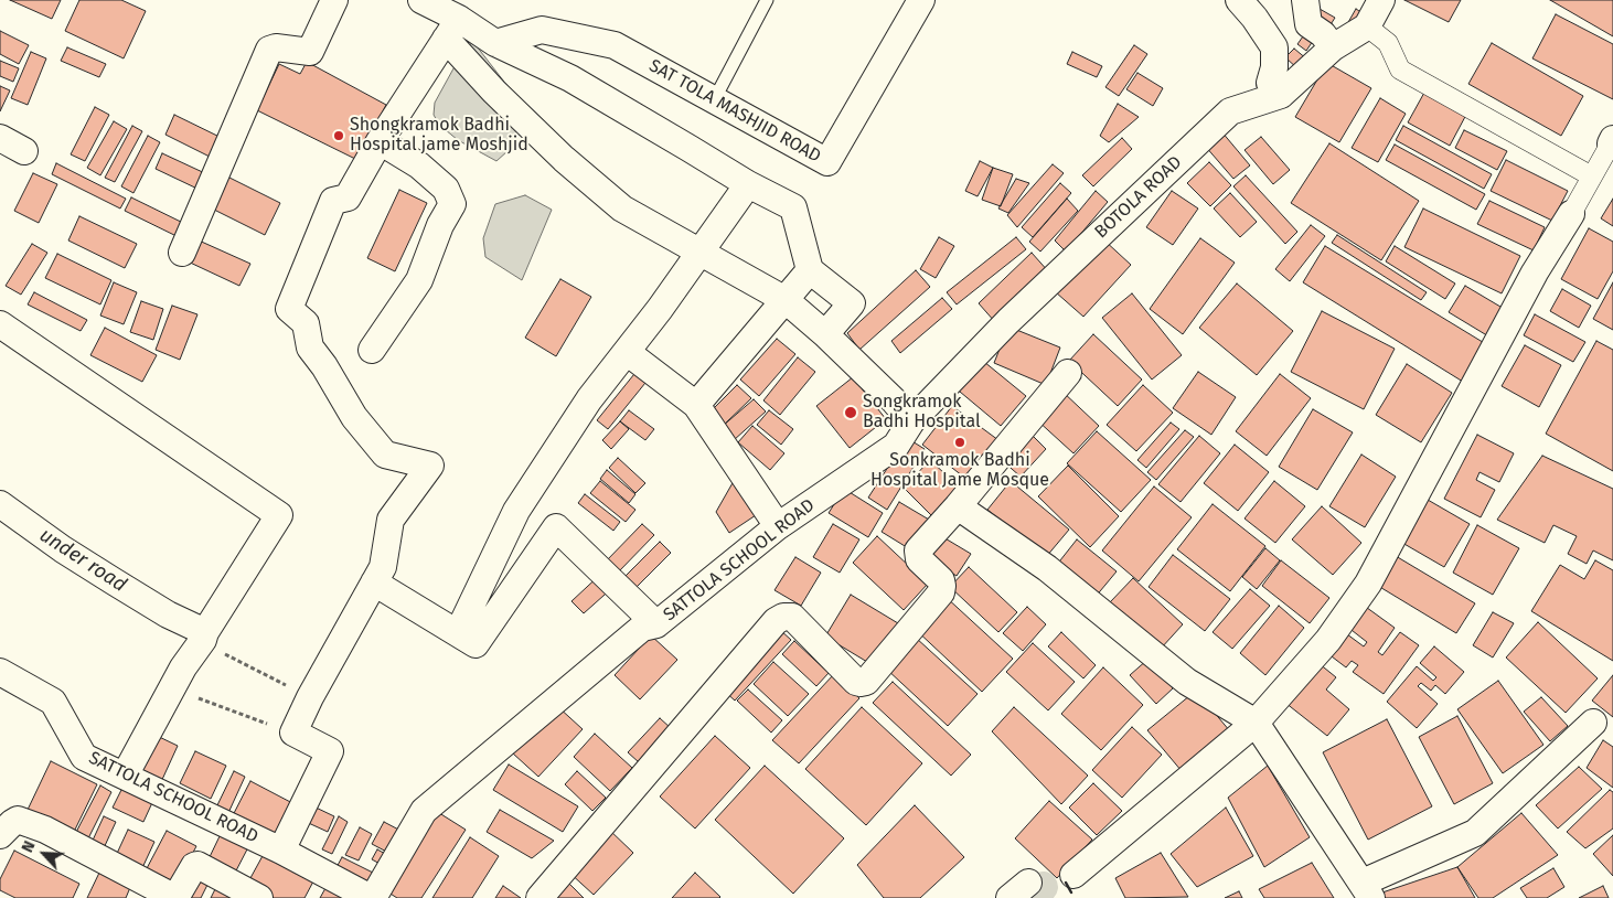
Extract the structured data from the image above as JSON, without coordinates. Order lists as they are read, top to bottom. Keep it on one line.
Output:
{"streets":{"street":["SAT TOLA MASHJID ROAD","BOTOLA ROAD","SATTOLA SCHOOL ROAD"]},"crossings":[["BOTOLA ROAD","SATTOLA SCHOOL ROAD"]],"water":["under road"],"places":["Shongkramok Badhi Hospital jame Moshjid","Songkramok Badhi Hospital","Sonkramok Badhi Hospital Jame Mosque"],"north":"top left"}
